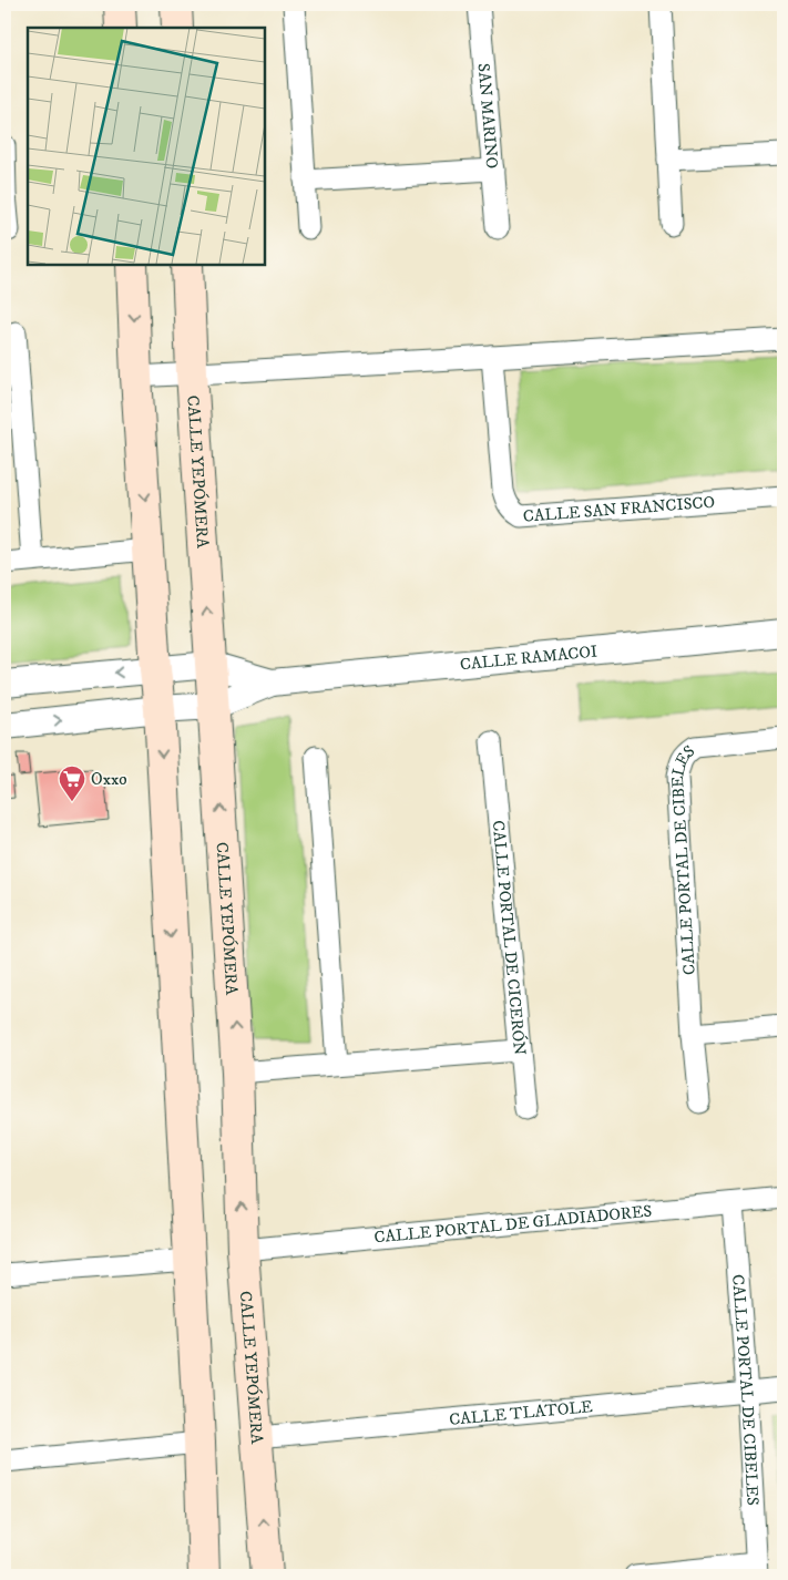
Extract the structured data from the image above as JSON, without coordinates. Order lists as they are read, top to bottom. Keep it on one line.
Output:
{"streets":{"main road":["CALLE YEPÓMERA"],"street":["SAN MARINO","CALLE SAN FRANCISCO","CALLE RAMACOI","CALLE PORTAL DE CIBELES","CALLE PORTAL DE CICERÓN","CALLE PORTAL DE GLADIADORES","CALLE TLATOLE"]},"crossings":[["CALLE YEPÓMERA","CALLE RAMACOI"],["CALLE YEPÓMERA","CALLE PORTAL DE CICERÓN"],["CALLE YEPÓMERA","CALLE PORTAL DE GLADIADORES"],["CALLE YEPÓMERA","CALLE TLATOLE"],["CALLE PORTAL DE CIBELES","CALLE PORTAL DE GLADIADORES"],["CALLE PORTAL DE CIBELES","CALLE TLATOLE"]],"places":{"supermarket":["Oxxo"]}}
